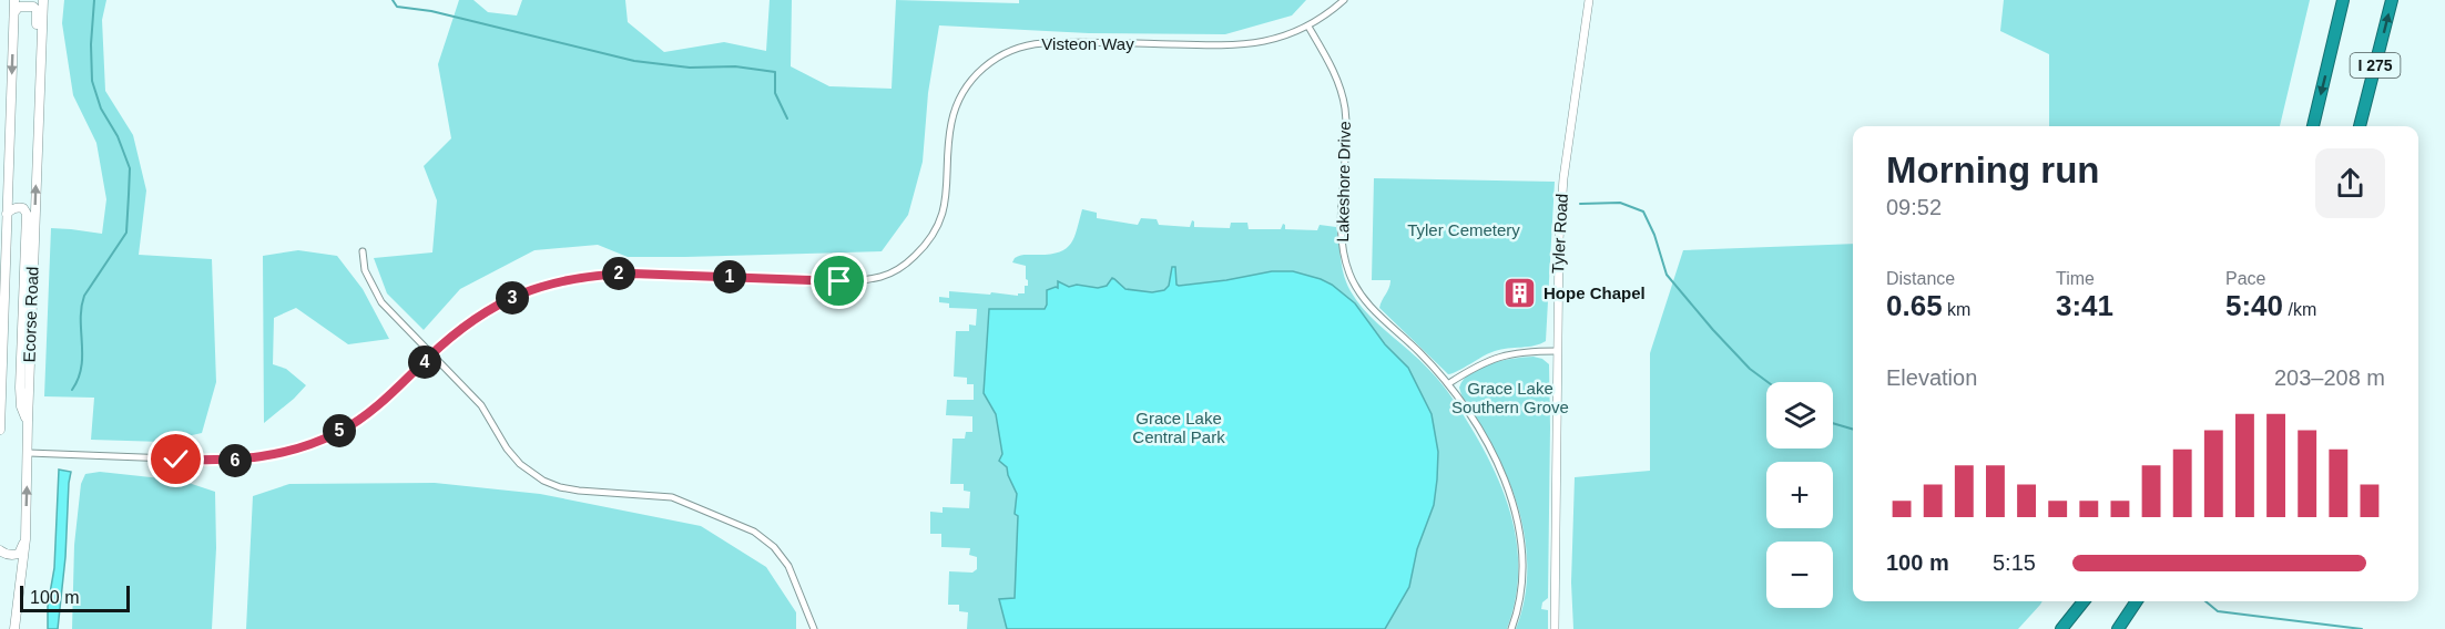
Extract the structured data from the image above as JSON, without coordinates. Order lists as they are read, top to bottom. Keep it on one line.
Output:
{"streets":{"highway":["I 275"],"main road":["Ecorse Road"],"street":["Visteon Way","Lakeshore Drive","Tyler Road"]},"crossings":[["Visteon Way","Lakeshore Drive"],["Visteon Way","Ecorse Road"]],"parks":["Tyler Cemetery","Grace Lake Southern Grove","Grace Lake Central Park"],"places":{"building":["Hope Chapel"]},"scale_bar":"100 m","page":{"heading":["Morning run","09:52"],"stats":[["Distance","0.65 km"],["Time","3:41"],["Pace","5:40 /km"]],"pins":["2","1","3","4","5","6"],"chart":["Elevation","203–208 m"],"map_buttons":["+","−"],"list":[{"name":"100 m","note":"5:15"}],"scale":"100 m"}}
